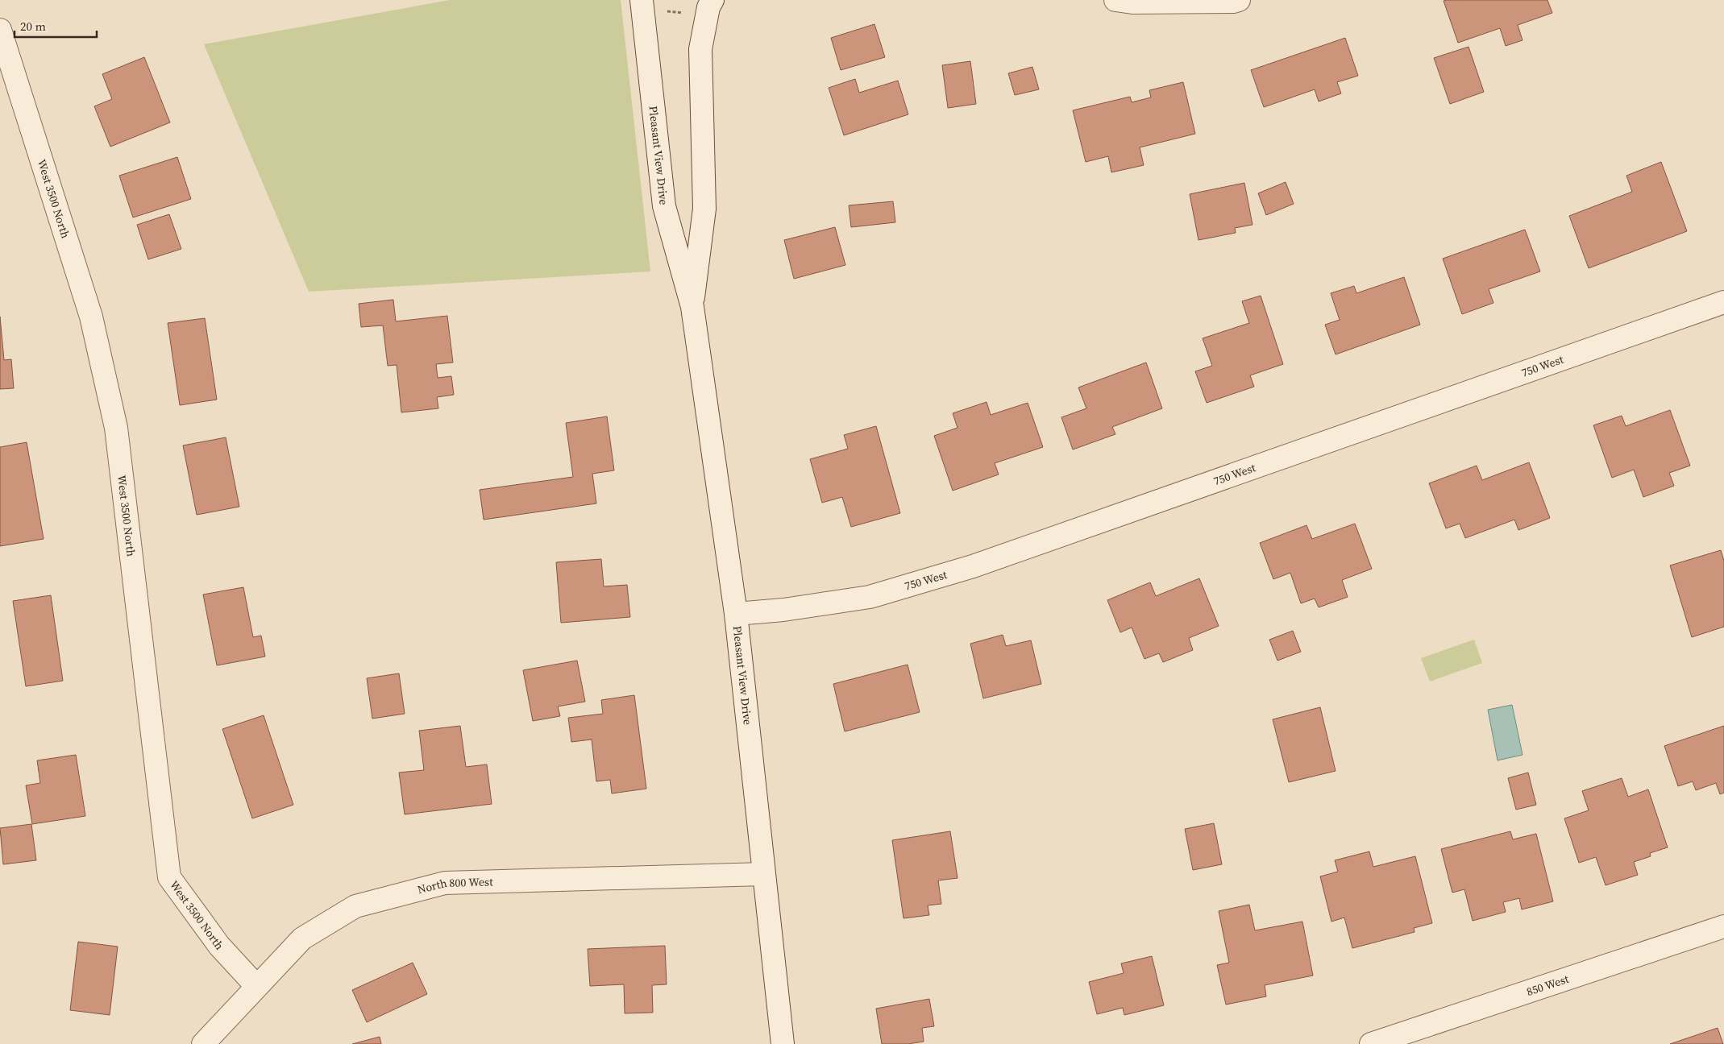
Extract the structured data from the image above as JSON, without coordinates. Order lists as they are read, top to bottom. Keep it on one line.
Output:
{"streets":{"street":["Pleasant View Drive","West 3500 North","750 West","North 800 West","850 West"]},"crossings":[["Pleasant View Drive","750 West"],["Pleasant View Drive","North 800 West"],["West 3500 North","North 800 West"]],"scale_bar":"20 m"}
